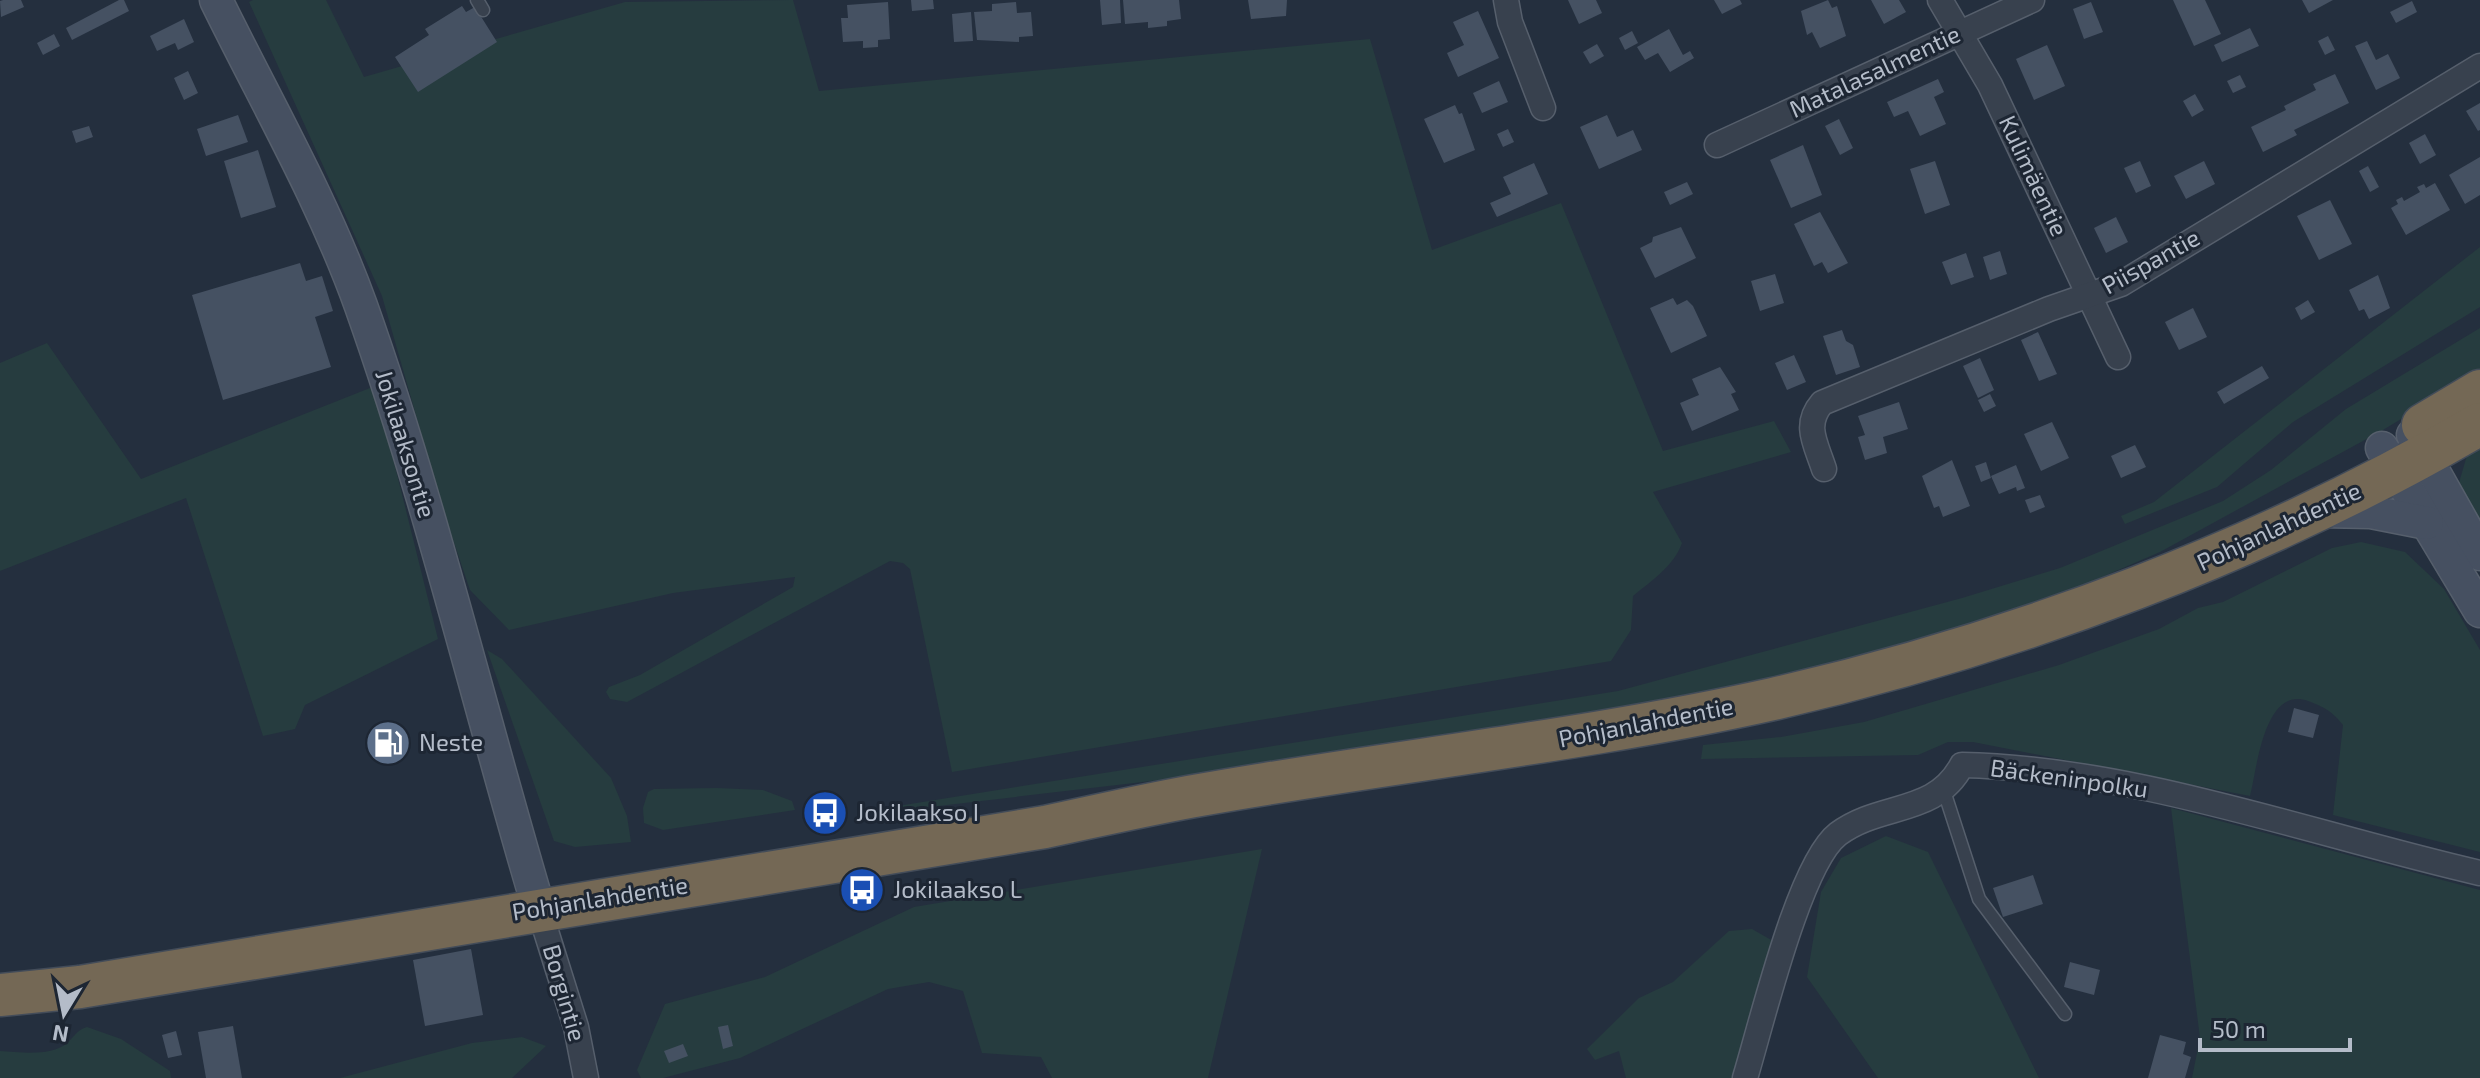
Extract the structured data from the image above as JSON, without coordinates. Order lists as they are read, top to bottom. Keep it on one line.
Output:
{"streets":{"highway":["Pohjanlahdentie"],"street":["Matalasalmentie","Kulimäentie","Piispantie","Jokilaaksontie","Bäckeninpolku","Borgintie"]},"crossings":[["Matalasalmentie","Kulimäentie"],["Kulimäentie","Piispantie"],["Jokilaaksontie","Pohjanlahdentie"],["Jokilaaksontie","Borgintie"],["Pohjanlahdentie","Borgintie"]],"places":{"fuel station":["Neste"],"bus stop":["Jokilaakso I","Jokilaakso L"]},"scale_bar":"50 m","north":"bottom"}
